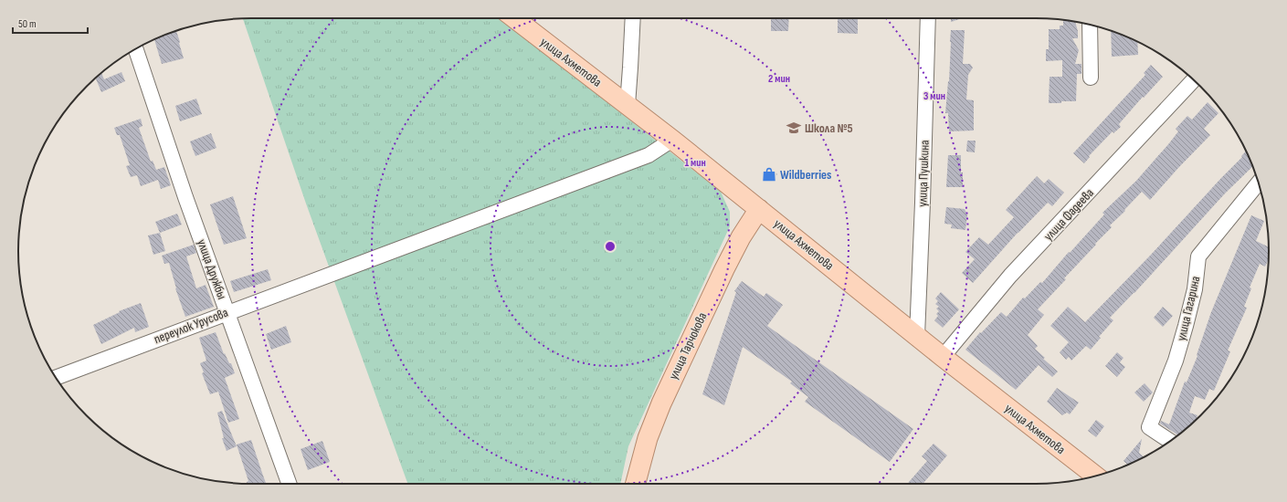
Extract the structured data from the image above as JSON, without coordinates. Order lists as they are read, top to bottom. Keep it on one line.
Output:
{"streets":{"main road":["улица Ахметова","улица Тарчокова"],"street":["улица Пушкина","улица Фадеева","улица Дружбы","улица Гагарина","переулок Урусова"]},"crossings":[["улица Ахметова","улица Пушкина"],["улица Ахметова","улица Фадеева"],["улица Ахметова","переулок Урусова"],["улица Ахметова","улица Тарчокова"],["улица Дружбы","переулок Урусова"]],"places":{"school or university":["Школа №5"],"shop":["Wildberries"]},"scale_bar":"50 m","rings":["2 мин","3 мин","1 мин"]}
